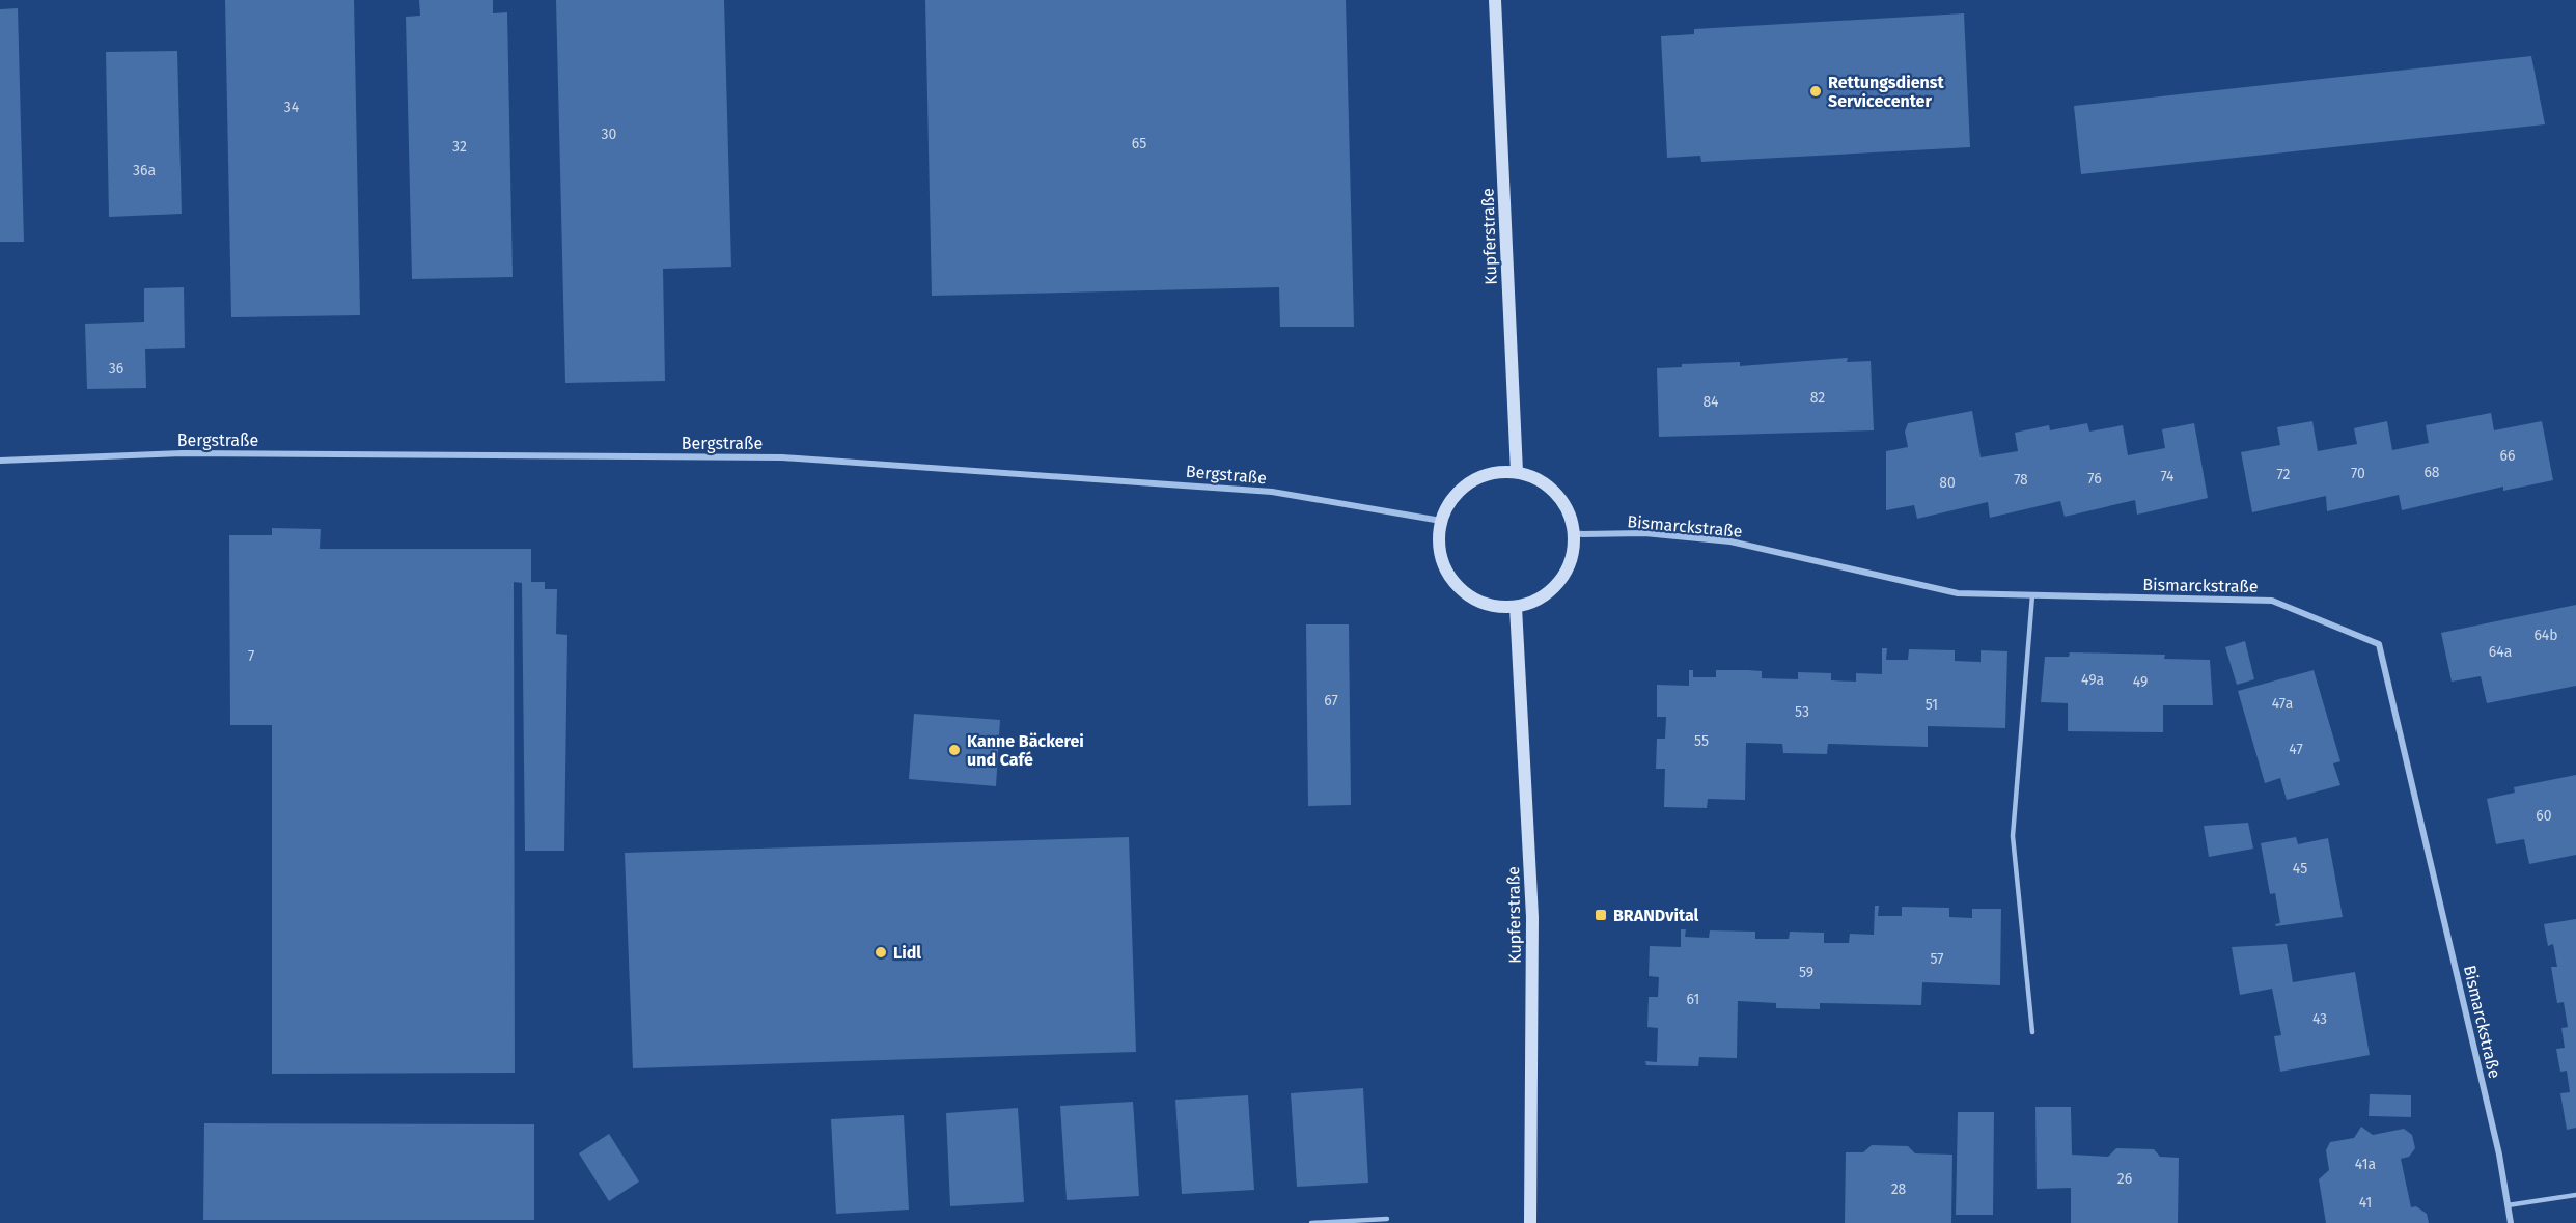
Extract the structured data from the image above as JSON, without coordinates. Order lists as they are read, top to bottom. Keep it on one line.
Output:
{"streets":{"street":["Kupferstraße","Bergstraße","Bismarckstraße"]},"crossings":[["Kupferstraße","Bergstraße"],["Kupferstraße","Bismarckstraße"],["Bergstraße","Bismarckstraße"]],"places":{"other":["Rettungsdienst Servicecenter","Kanne Bäckerei und Café","Lidl"],"transit":["BRANDvital"]},"house_numbers":["34","30","65","32","36a","36","82","84","66","68","70","72","74","76","78","80","64b","64a","7","49a","49","67","47a","51","53","55","47","60","45","57","59","61","43","41a","26","28","41"]}
